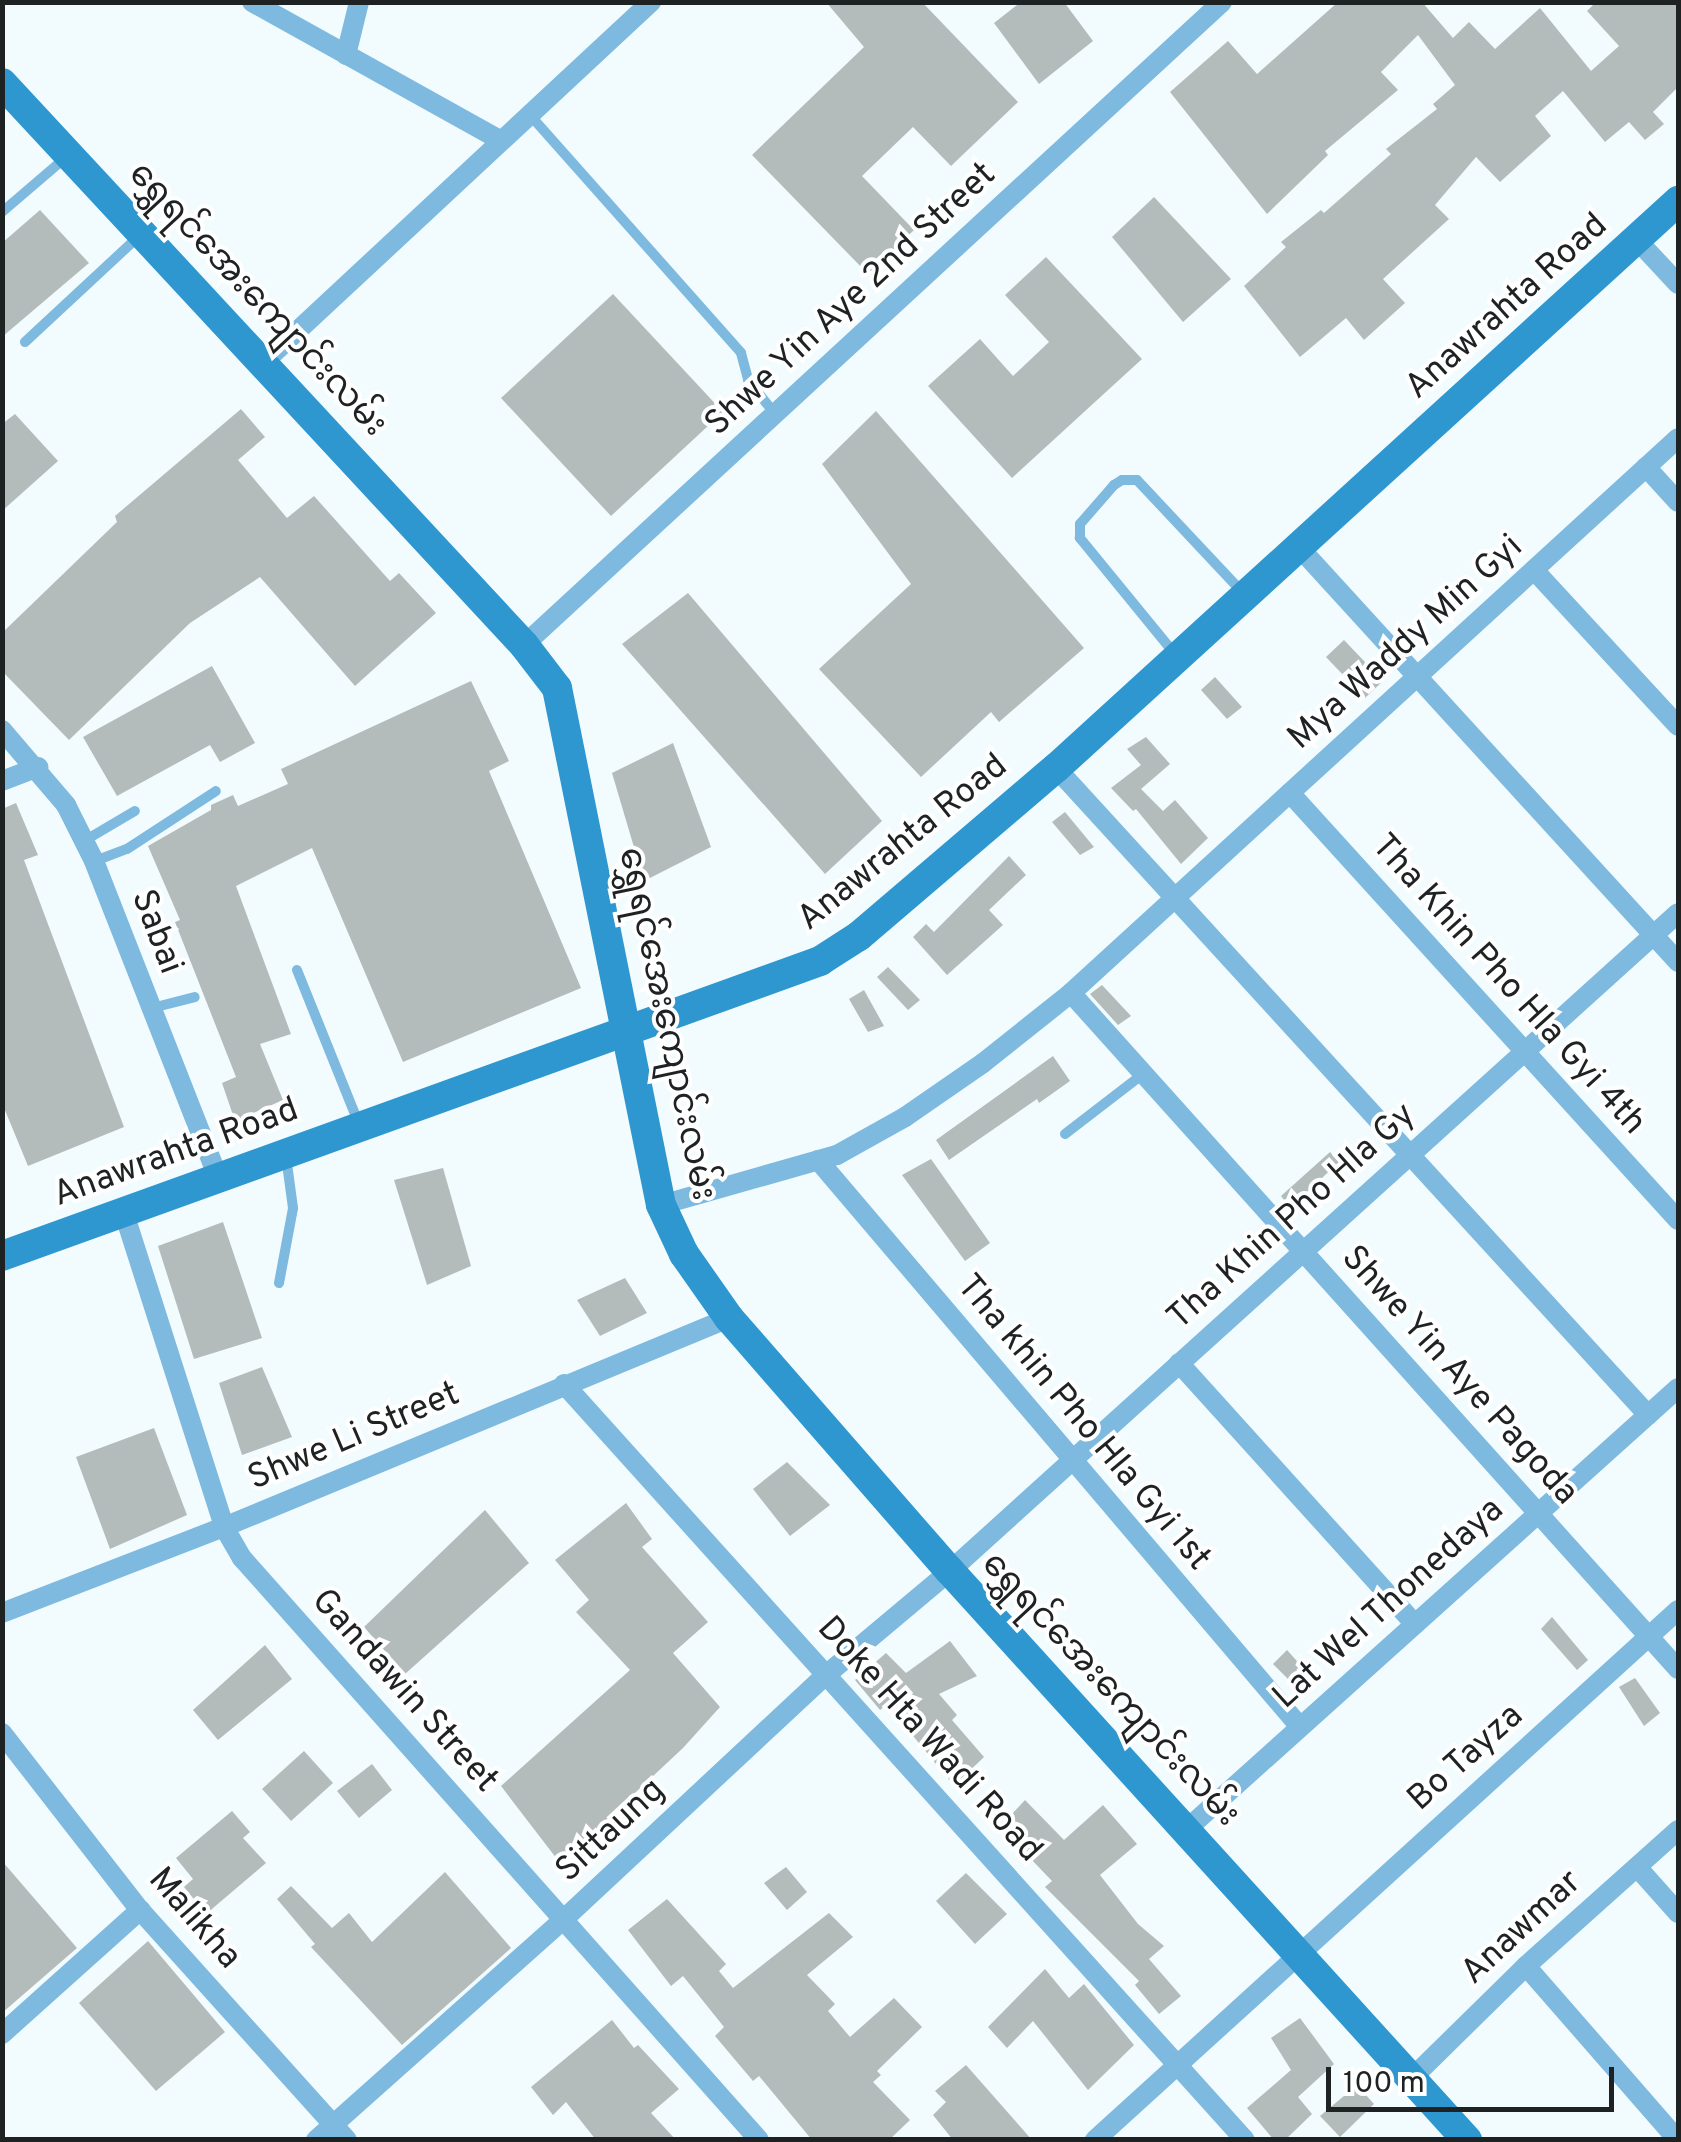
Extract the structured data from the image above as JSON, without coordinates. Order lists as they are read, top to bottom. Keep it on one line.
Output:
{"streets":{"street":["ရွှေရင်အေးကျောင်းလမ်း","Shwe Yin Aye 2nd Street","Anawrahta Road","Mya Waddy Min Gyi","Sabai","Tha Khin Pho Hla Gyi 4th","Tha Khin Pho Hla Gy","Shwe Yin Aye Pagoda","Tha khin Pho Hla Gyi 1st","Shwe Li Street","Lat Wel Thonedaya","Gandawin Street","Doke Hta Wadi Road","Bo Tayza","Sittaung","Malikha","Anawmar"]},"crossings":[["ရွှေရင်အေးကျောင်းလမ်း","Shwe Yin Aye 2nd Street"],["ရွှေရင်အေးကျောင်းလမ်း","Anawrahta Road"],["ရွှေရင်အေးကျောင်းလမ်း","Mya Waddy Min Gyi"],["ရွှေရင်အေးကျောင်းလမ်း","Tha Khin Pho Hla Gy"],["ရွှေရင်အေးကျောင်းလမ်း","Shwe Li Street"],["ရွှေရင်အေးကျောင်းလမ်း","Lat Wel Thonedaya"],["ရွှေရင်အေးကျောင်းလမ်း","Bo Tayza"],["ရွှေရင်အေးကျောင်းလမ်း","Sittaung"],["ရွှေရင်အေးကျောင်းလမ်း","Anawmar"],["Anawrahta Road","Sabai"],["Anawrahta Road","Gandawin Street"],["Mya Waddy Min Gyi","Tha Khin Pho Hla Gyi 4th"],["Mya Waddy Min Gyi","Shwe Yin Aye Pagoda"],["Mya Waddy Min Gyi","Tha khin Pho Hla Gyi 1st"],["Tha Khin Pho Hla Gyi 4th","Tha Khin Pho Hla Gy"],["Tha Khin Pho Hla Gy","Shwe Yin Aye Pagoda"],["Tha Khin Pho Hla Gy","Tha khin Pho Hla Gyi 1st"],["Tha Khin Pho Hla Gy","Sittaung"],["Shwe Yin Aye Pagoda","Lat Wel Thonedaya"],["Shwe Yin Aye Pagoda","Bo Tayza"],["Tha khin Pho Hla Gyi 1st","Lat Wel Thonedaya"],["Shwe Li Street","Gandawin Street"],["Shwe Li Street","Doke Hta Wadi Road"],["Gandawin Street","Sittaung"],["Doke Hta Wadi Road","Bo Tayza"],["Doke Hta Wadi Road","Sittaung"],["Sittaung","Malikha"]],"scale_bar":"100 m"}
